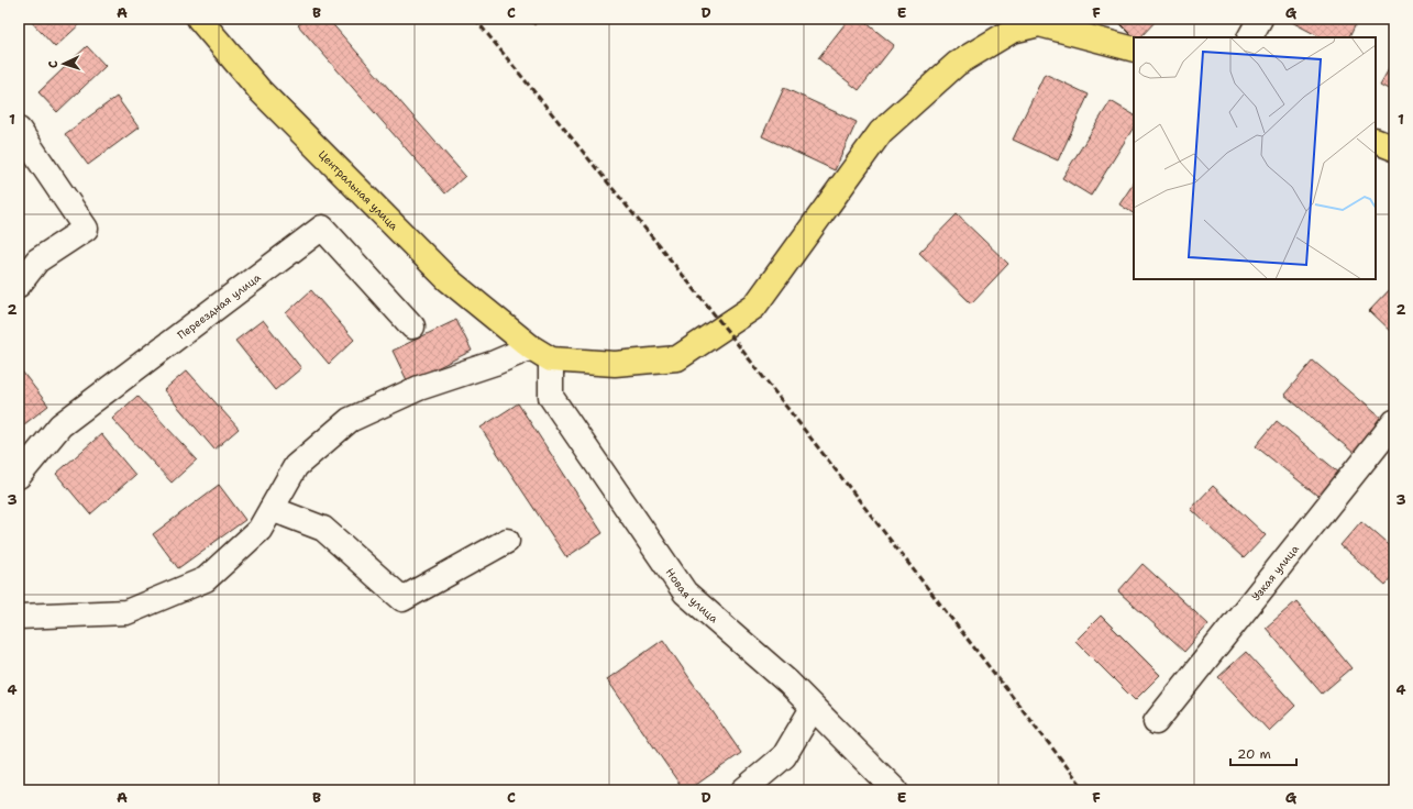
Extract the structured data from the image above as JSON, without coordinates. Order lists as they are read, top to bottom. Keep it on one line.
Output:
{"streets":{"main road":["Центральная улица"],"street":["Переездная улица","Узкая улица","Новая улица"]},"crossings":[["Центральная улица","Новая улица"]],"scale_bar":"20 m","north":"left","grid":{"columns":["A","B","C","D","E","F","G"],"rows":["1","2","3","4"]}}
